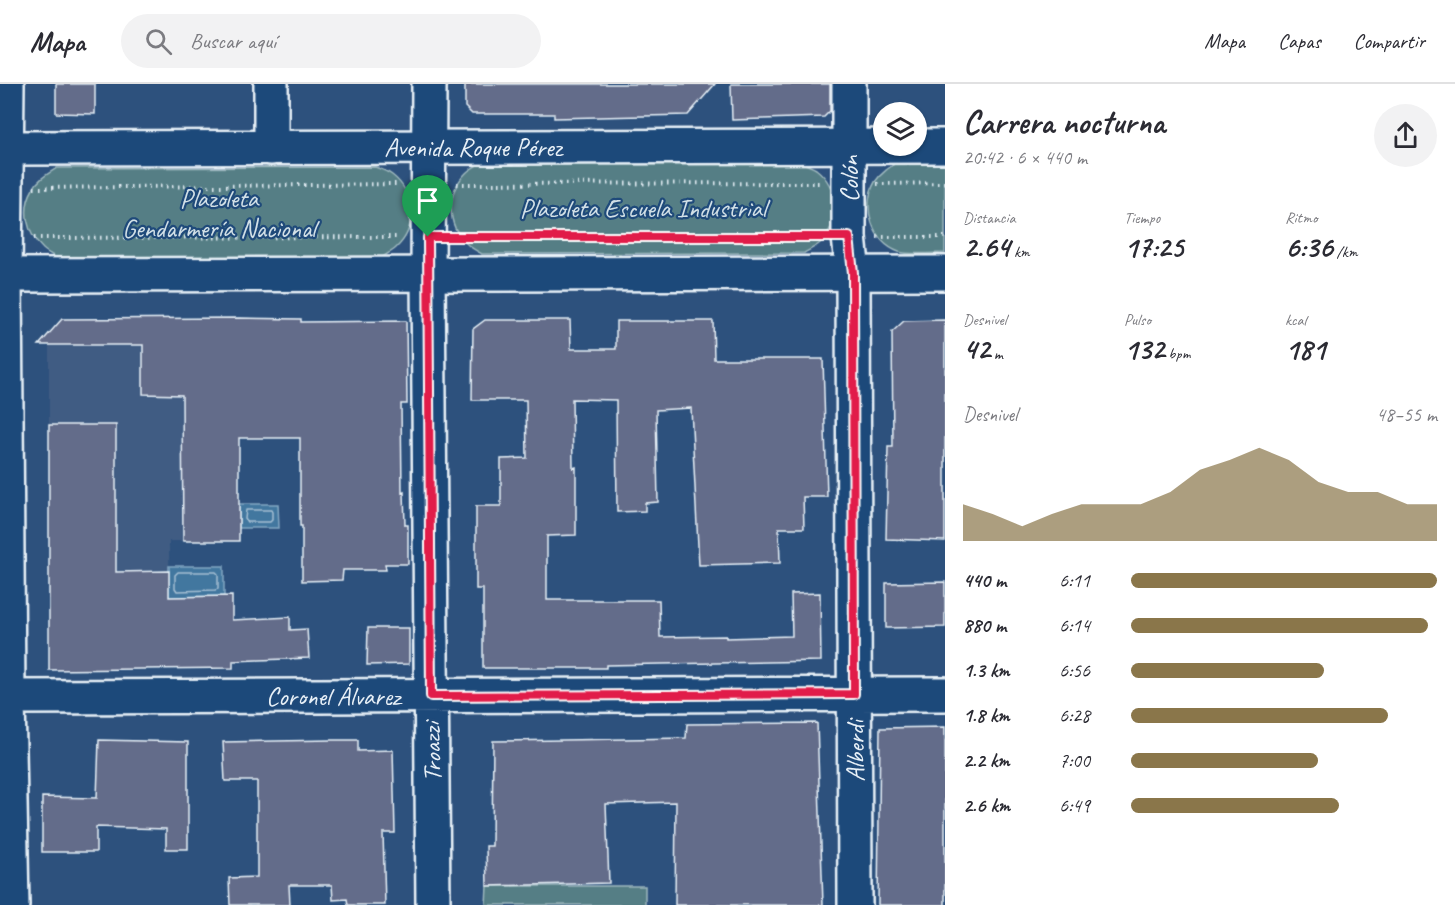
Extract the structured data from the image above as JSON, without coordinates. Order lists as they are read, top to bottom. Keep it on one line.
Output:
{"streets":{"street":["Avenida Roque Pérez","Colón","Coronel Álvarez","Alberdi","Troazzi"]},"crossings":[["Avenida Roque Pérez","Colón"],["Avenida Roque Pérez","Troazzi"],["Colón","Alberdi"],["Coronel Álvarez","Alberdi"],["Coronel Álvarez","Troazzi"]],"parks":["Plazoleta Gendarmería Nacional","Plazoleta Escuela Industrial"],"page":{"header":"Mapa","search":"Buscar aquí","nav":["Mapa","Capas","Compartir"],"heading":["Carrera nocturna","20:42 · 6 × 440 m"],"stats":[["Distancia","2.64 km"],["Tiempo","17:25"],["Ritmo","6:36 /km"],["Desnivel","42 m"],["Pulso","132 bpm"],["kcal","181"]],"chart":["Desnivel","48–55 m"],"list":[{"name":"440 m","note":"6:11"},{"name":"880 m","note":"6:14"},{"name":"1.3 km","note":"6:56"},{"name":"1.8 km","note":"6:28"},{"name":"2.2 km","note":"7:00"},{"name":"2.6 km","note":"6:49"}]}}
